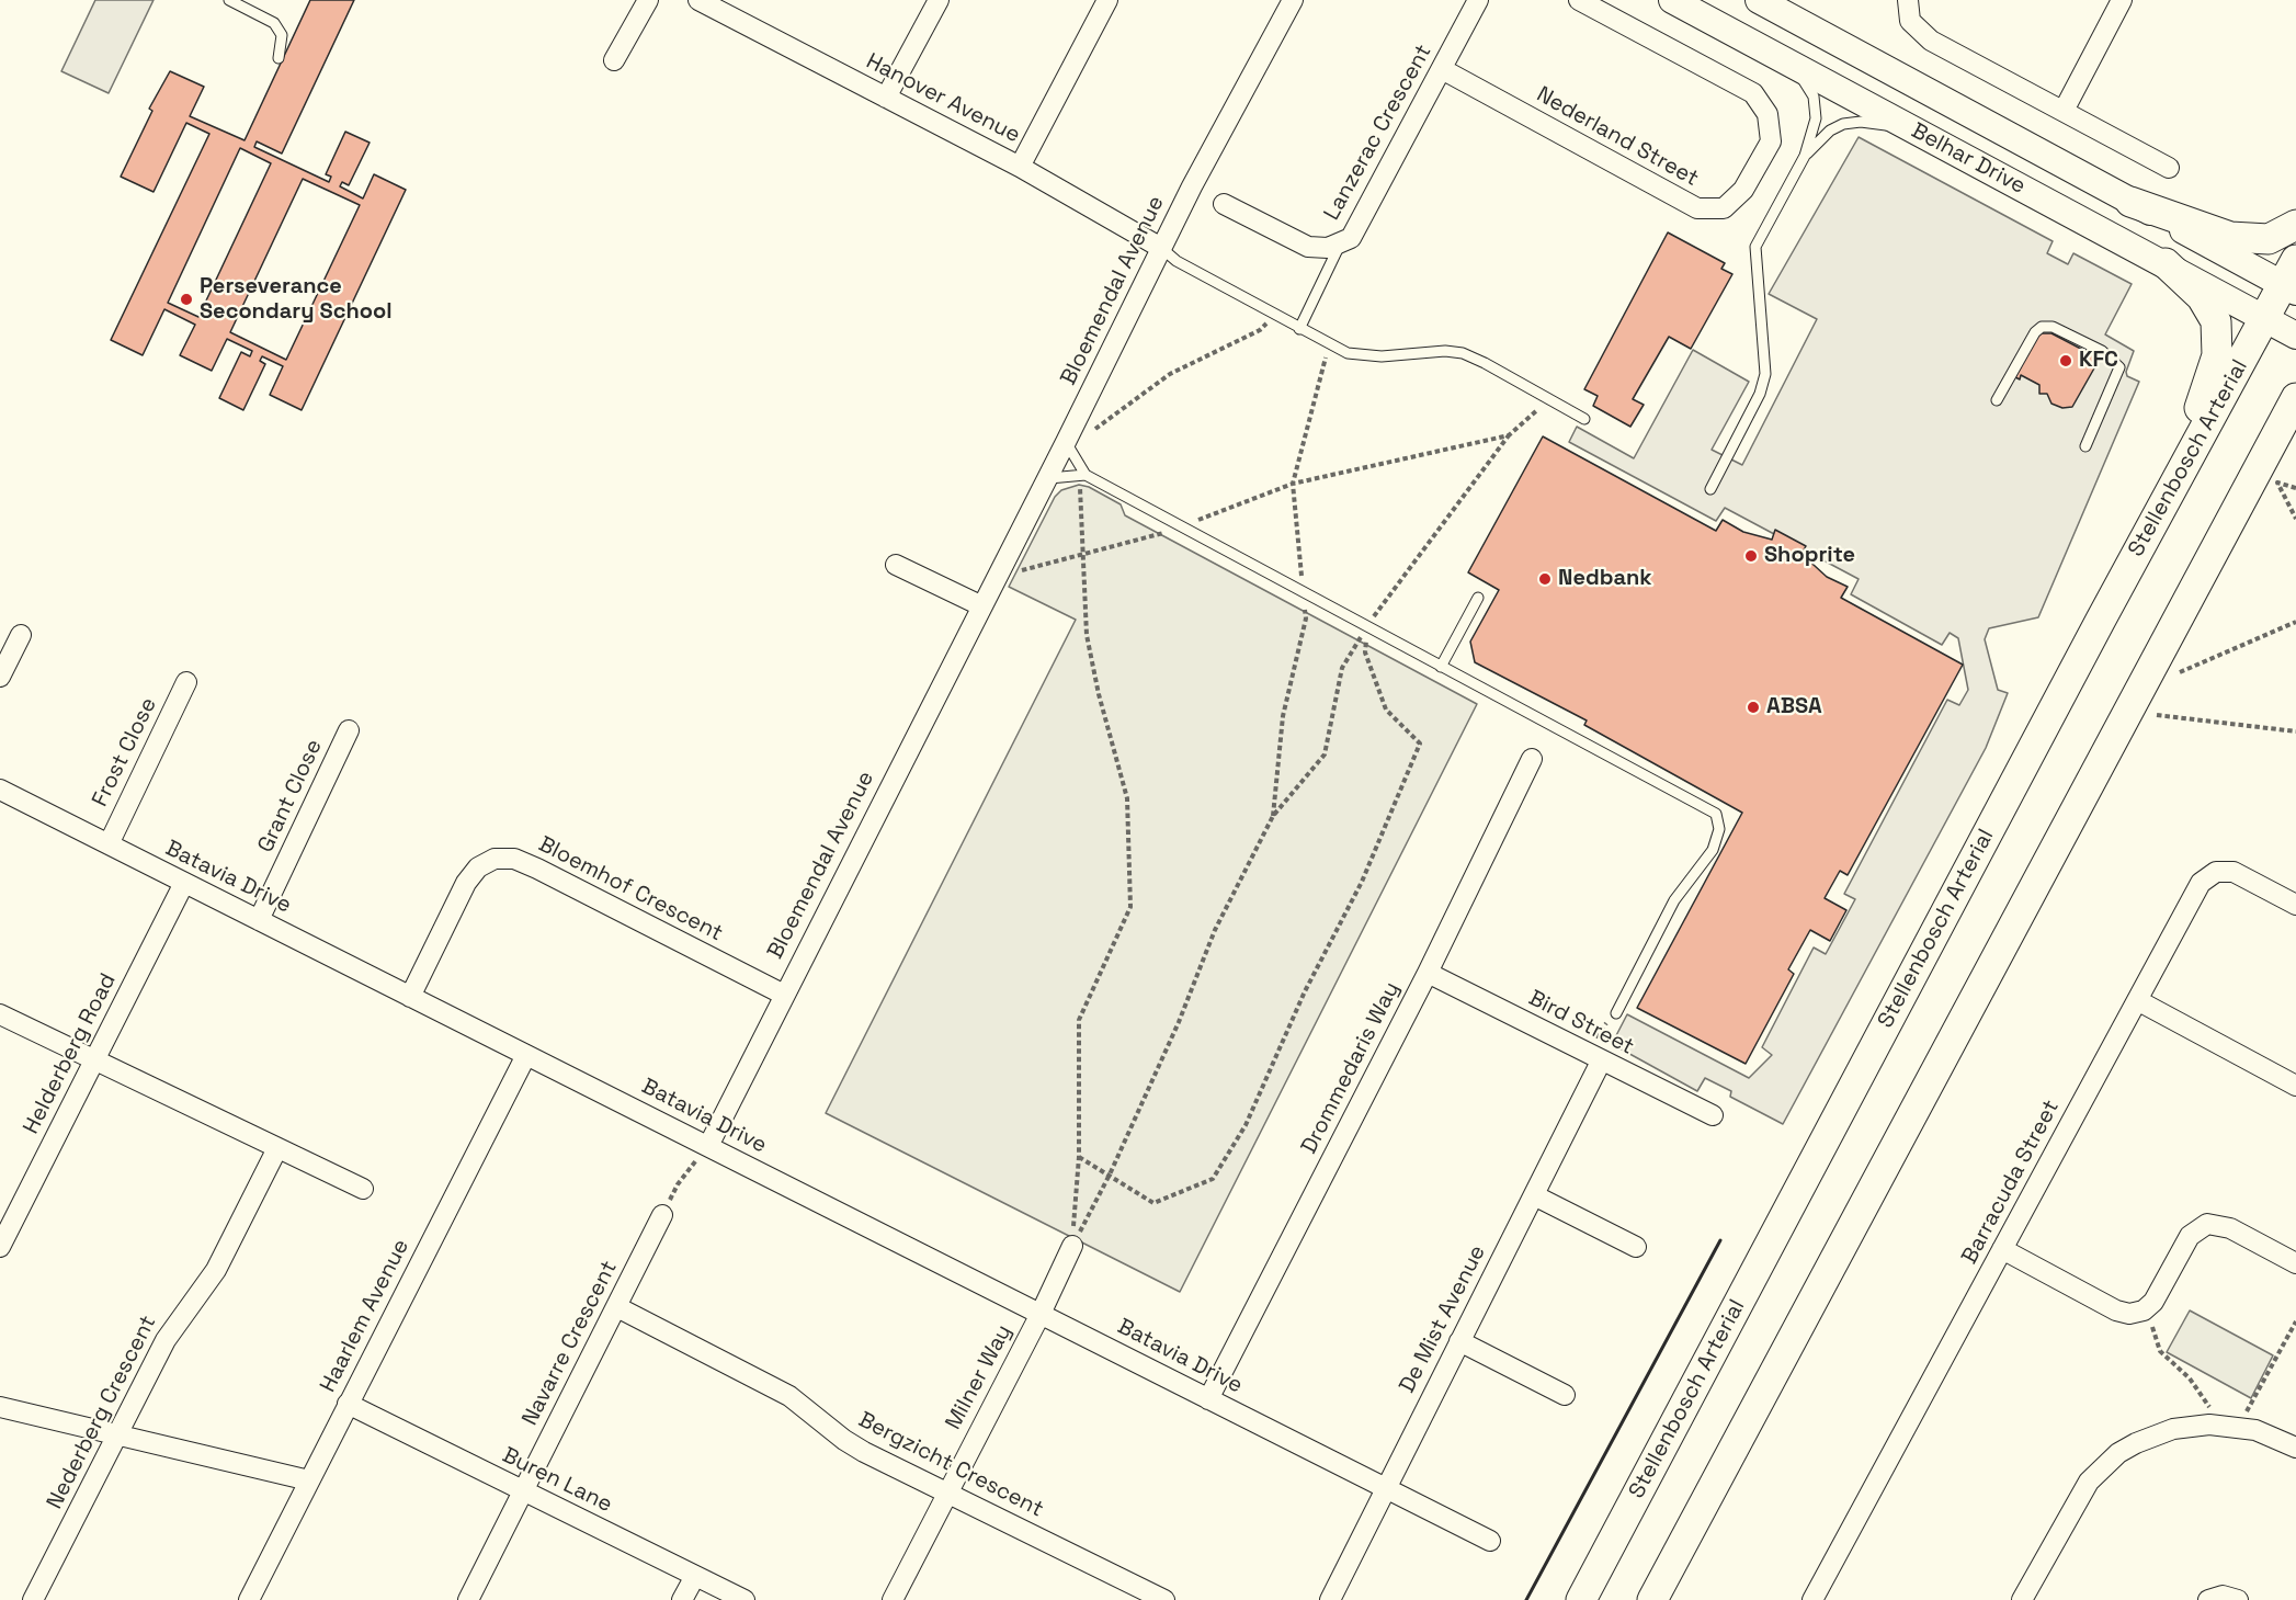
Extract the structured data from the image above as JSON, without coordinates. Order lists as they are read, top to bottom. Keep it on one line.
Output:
{"streets":{"main road":["Belhar Drive","Stellenbosch Arterial"],"street":["Hanover Avenue","Lanzerac Crescent","Nederland Street","Bloemendal Avenue","Frost Close","Grant Close","Batavia Drive","Bloemhof Crescent","Bird Street","Helderberg Road","Drommedaris Way","Barracuda Street","Haarlem Avenue","De Mist Avenue","Navarre Crescent","Milner Way","Nederberg Crescent","Bergzicht Crescent","Buren Lane"]},"crossings":[["Hanover Avenue","Bloemendal Avenue"],["Lanzerac Crescent","Nederland Street"],["Belhar Drive","Stellenbosch Arterial"],["Bloemendal Avenue","Batavia Drive"],["Bloemendal Avenue","Bloemhof Crescent"],["Frost Close","Batavia Drive"],["Grant Close","Batavia Drive"],["Batavia Drive","Bloemhof Crescent"],["Batavia Drive","Helderberg Road"],["Batavia Drive","Drommedaris Way"],["Batavia Drive","Haarlem Avenue"],["Batavia Drive","De Mist Avenue"],["Batavia Drive","Milner Way"],["Bird Street","Drommedaris Way"],["Bird Street","De Mist Avenue"],["Haarlem Avenue","Buren Lane"],["Navarre Crescent","Bergzicht Crescent"],["Navarre Crescent","Buren Lane"],["Milner Way","Bergzicht Crescent"]],"places":["Perseverance Secondary School","KFC","Shoprite","Nedbank","ABSA"]}
